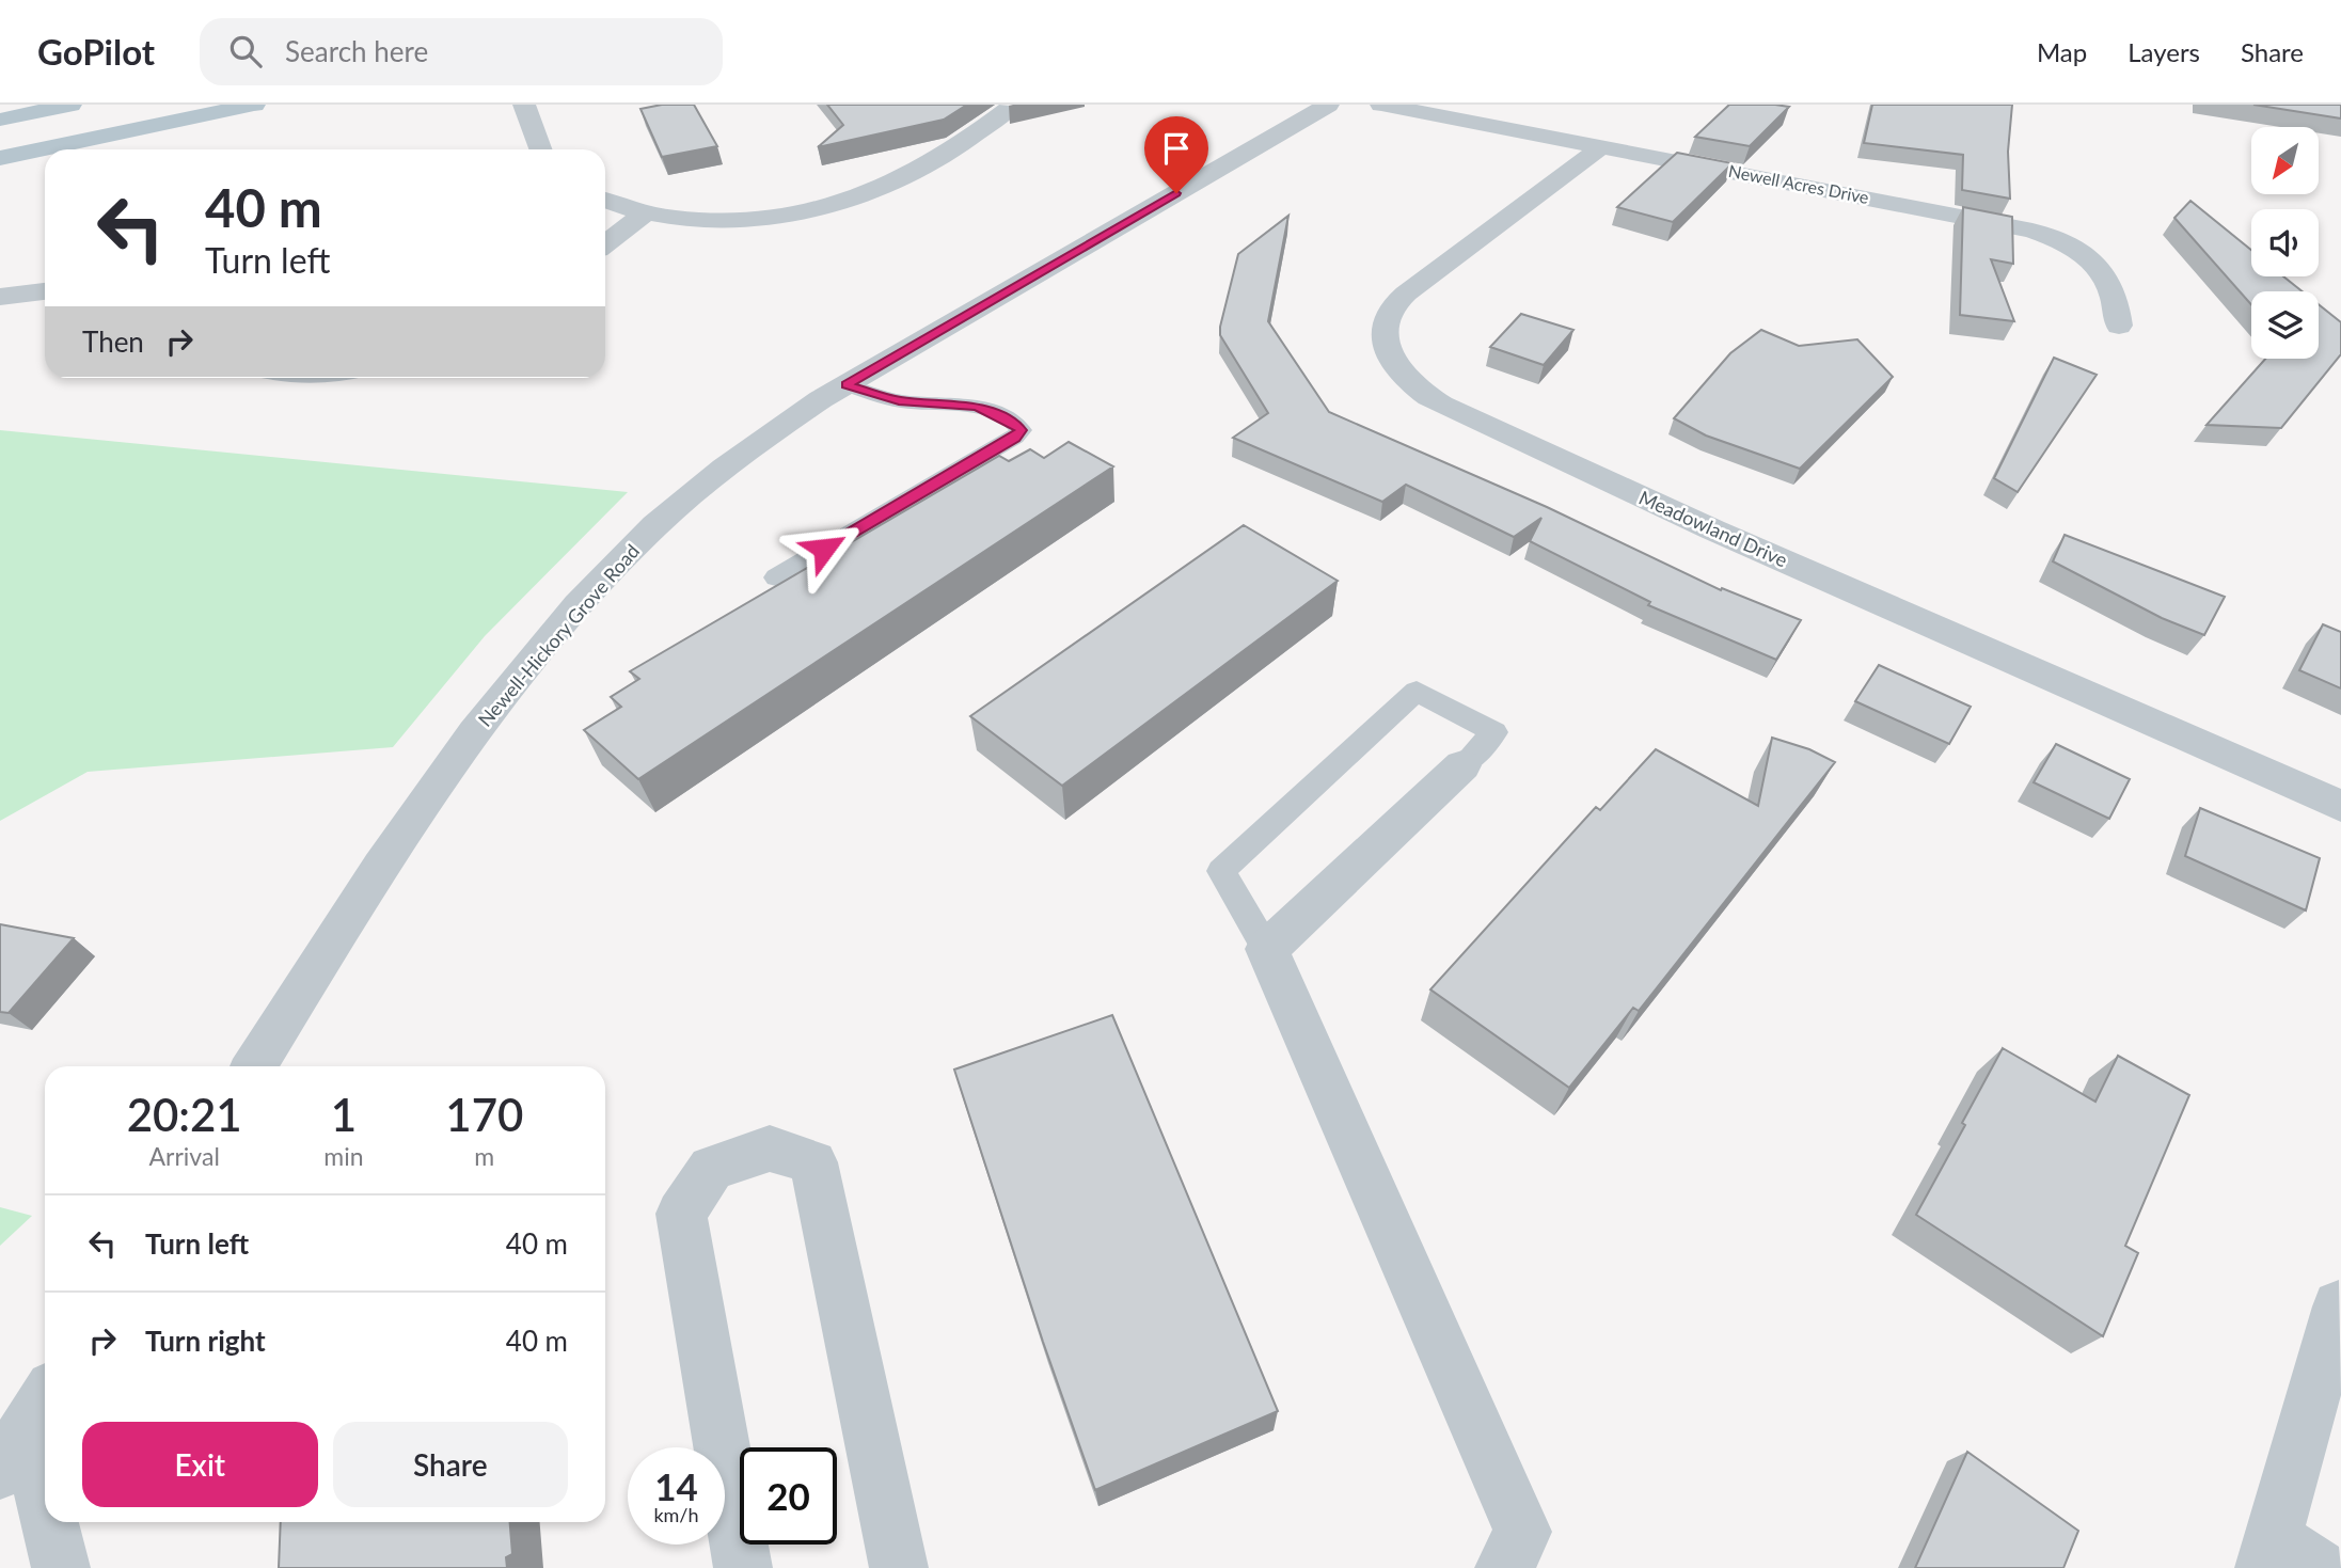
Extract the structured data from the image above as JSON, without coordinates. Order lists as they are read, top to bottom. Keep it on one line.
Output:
{"streets":{"street":["Newell Acres Drive","Meadowland Drive","Newell-Hickory Grove Road"]},"crossings":[["Newell Acres Drive","Meadowland Drive"]],"north":"bottom left","page":{"header":"GoPilot","search":"Search here","nav":["Map","Layers","Share"],"turn":["40 m","Turn left"],"then":"Then","eta":["20:21","Arrival","1","min","170","m"],"list":[{"name":"Turn left","value":"40 m"},{"name":"Turn right","value":"40 m"}],"buttons":["Exit","Share"],"speed":"14 km/h","limit":"20"}}
